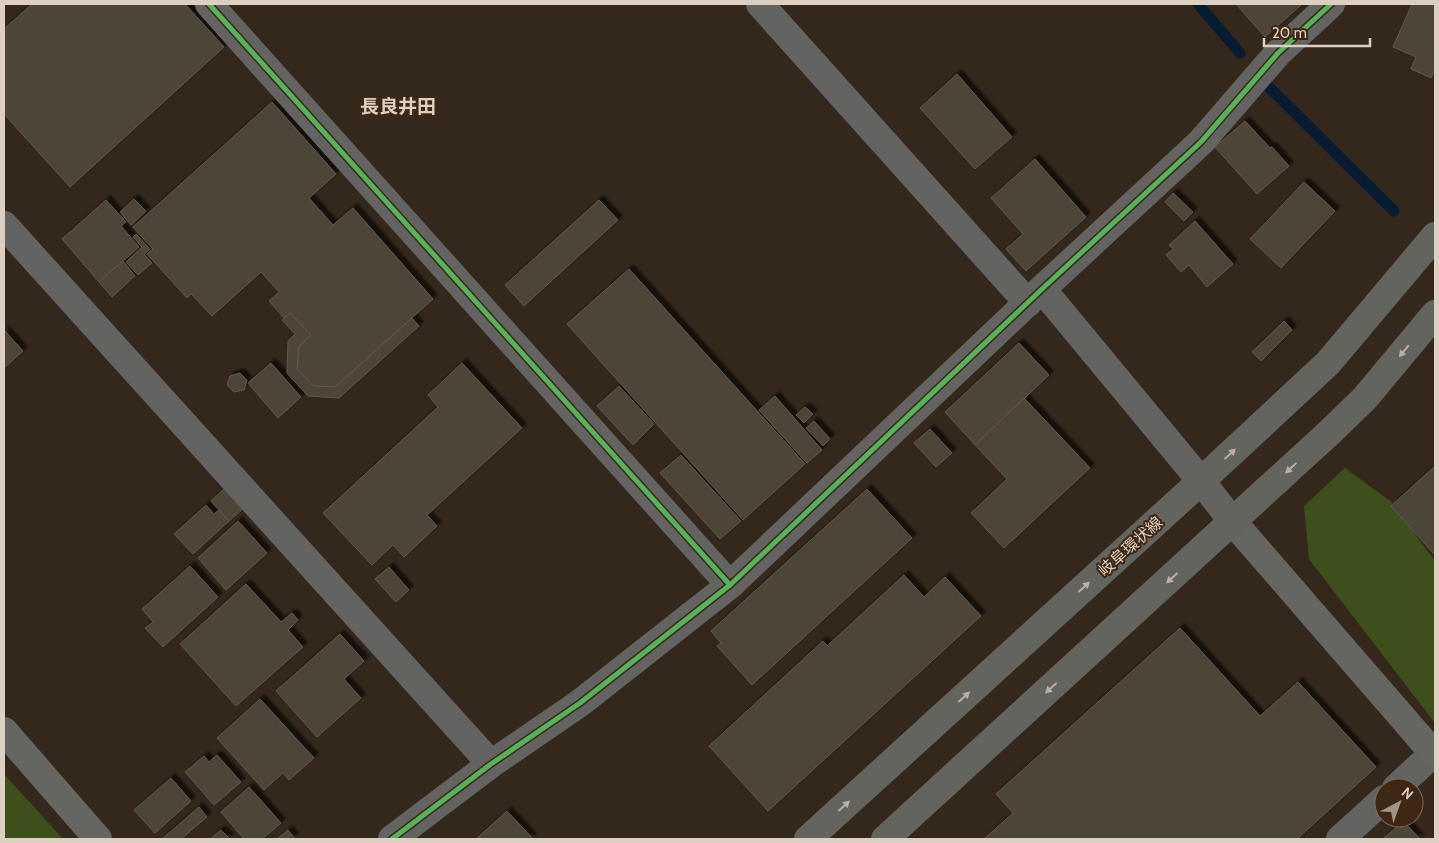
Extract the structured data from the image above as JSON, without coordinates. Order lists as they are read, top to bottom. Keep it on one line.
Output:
{"streets":{"main road":["岐阜環状線"]},"districts":["長良井田"],"scale_bar":"20 m","north":"top right"}
